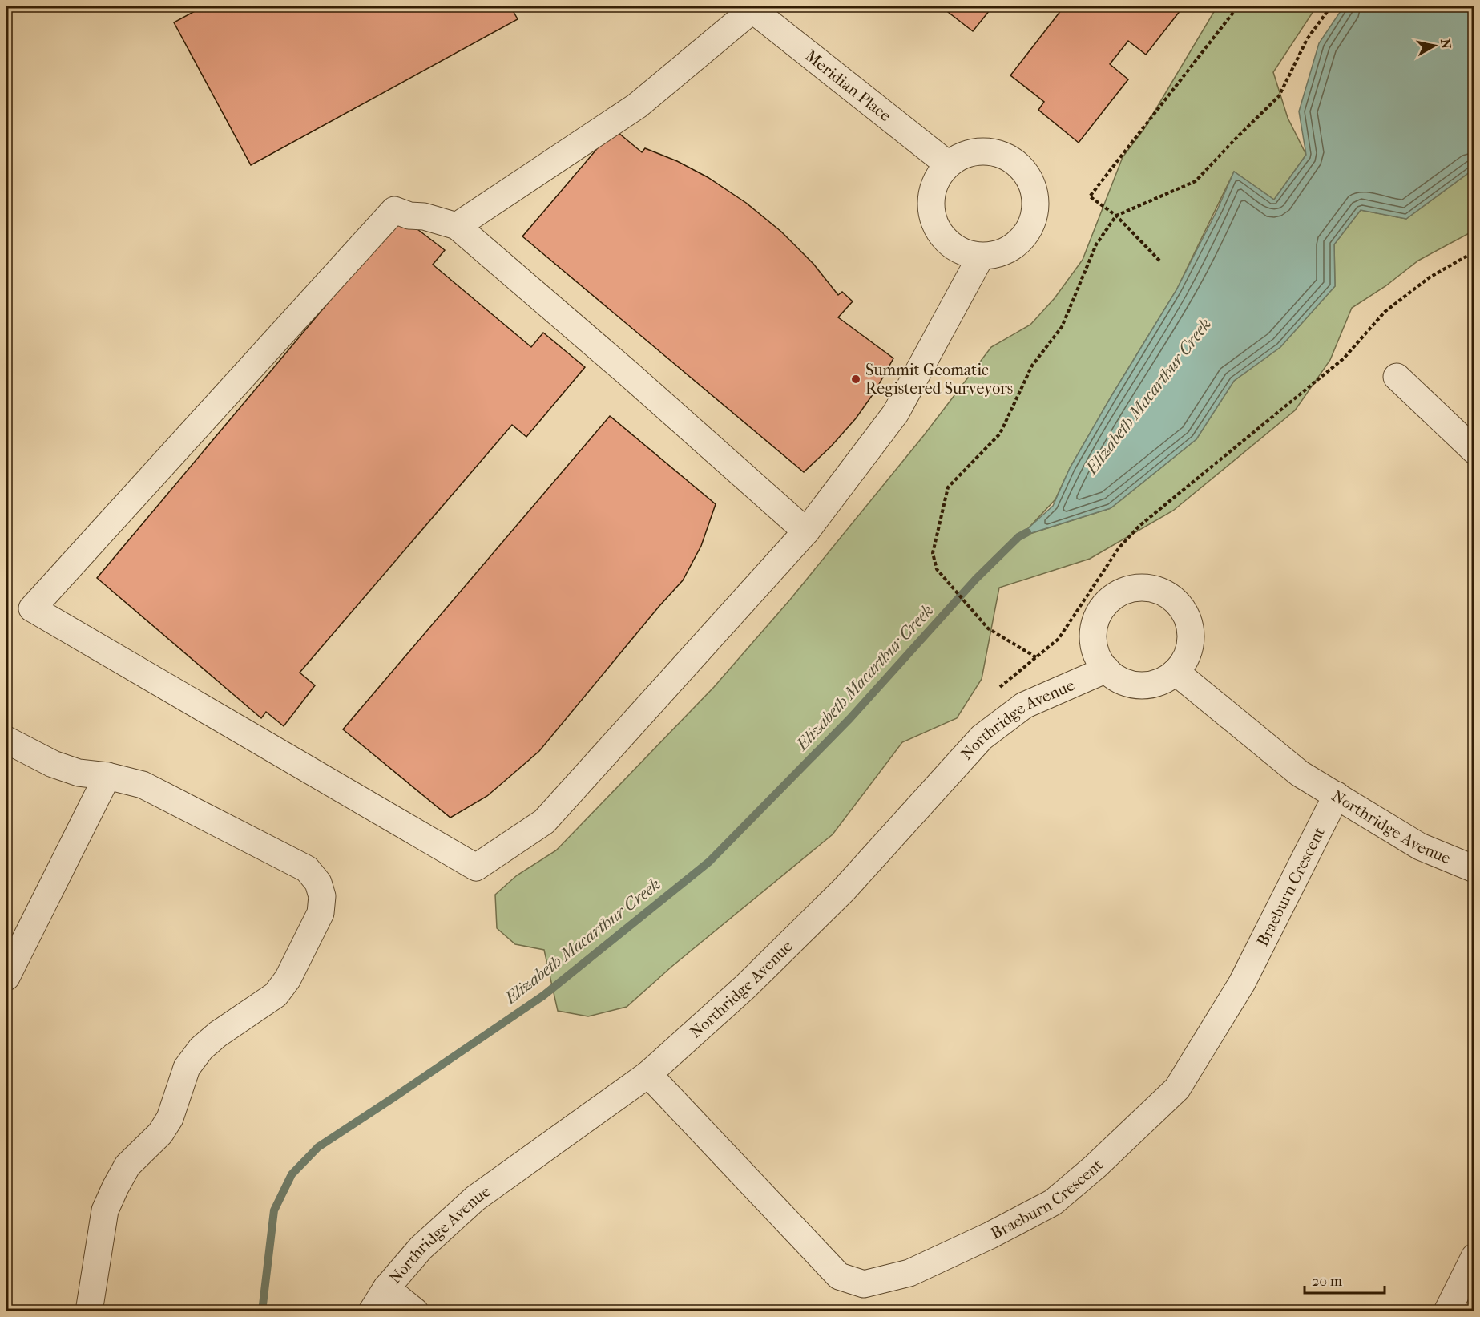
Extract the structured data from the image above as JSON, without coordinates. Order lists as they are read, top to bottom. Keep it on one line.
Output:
{"streets":{"street":["Meridian Place","Northridge Avenue","Braeburn Crescent"]},"crossings":[["Northridge Avenue","Braeburn Crescent"]],"water":["Elizabeth Macarthur Creek"],"places":["Summit Geomatic Registered Surveyors"],"scale_bar":"20 m","north":"right"}
